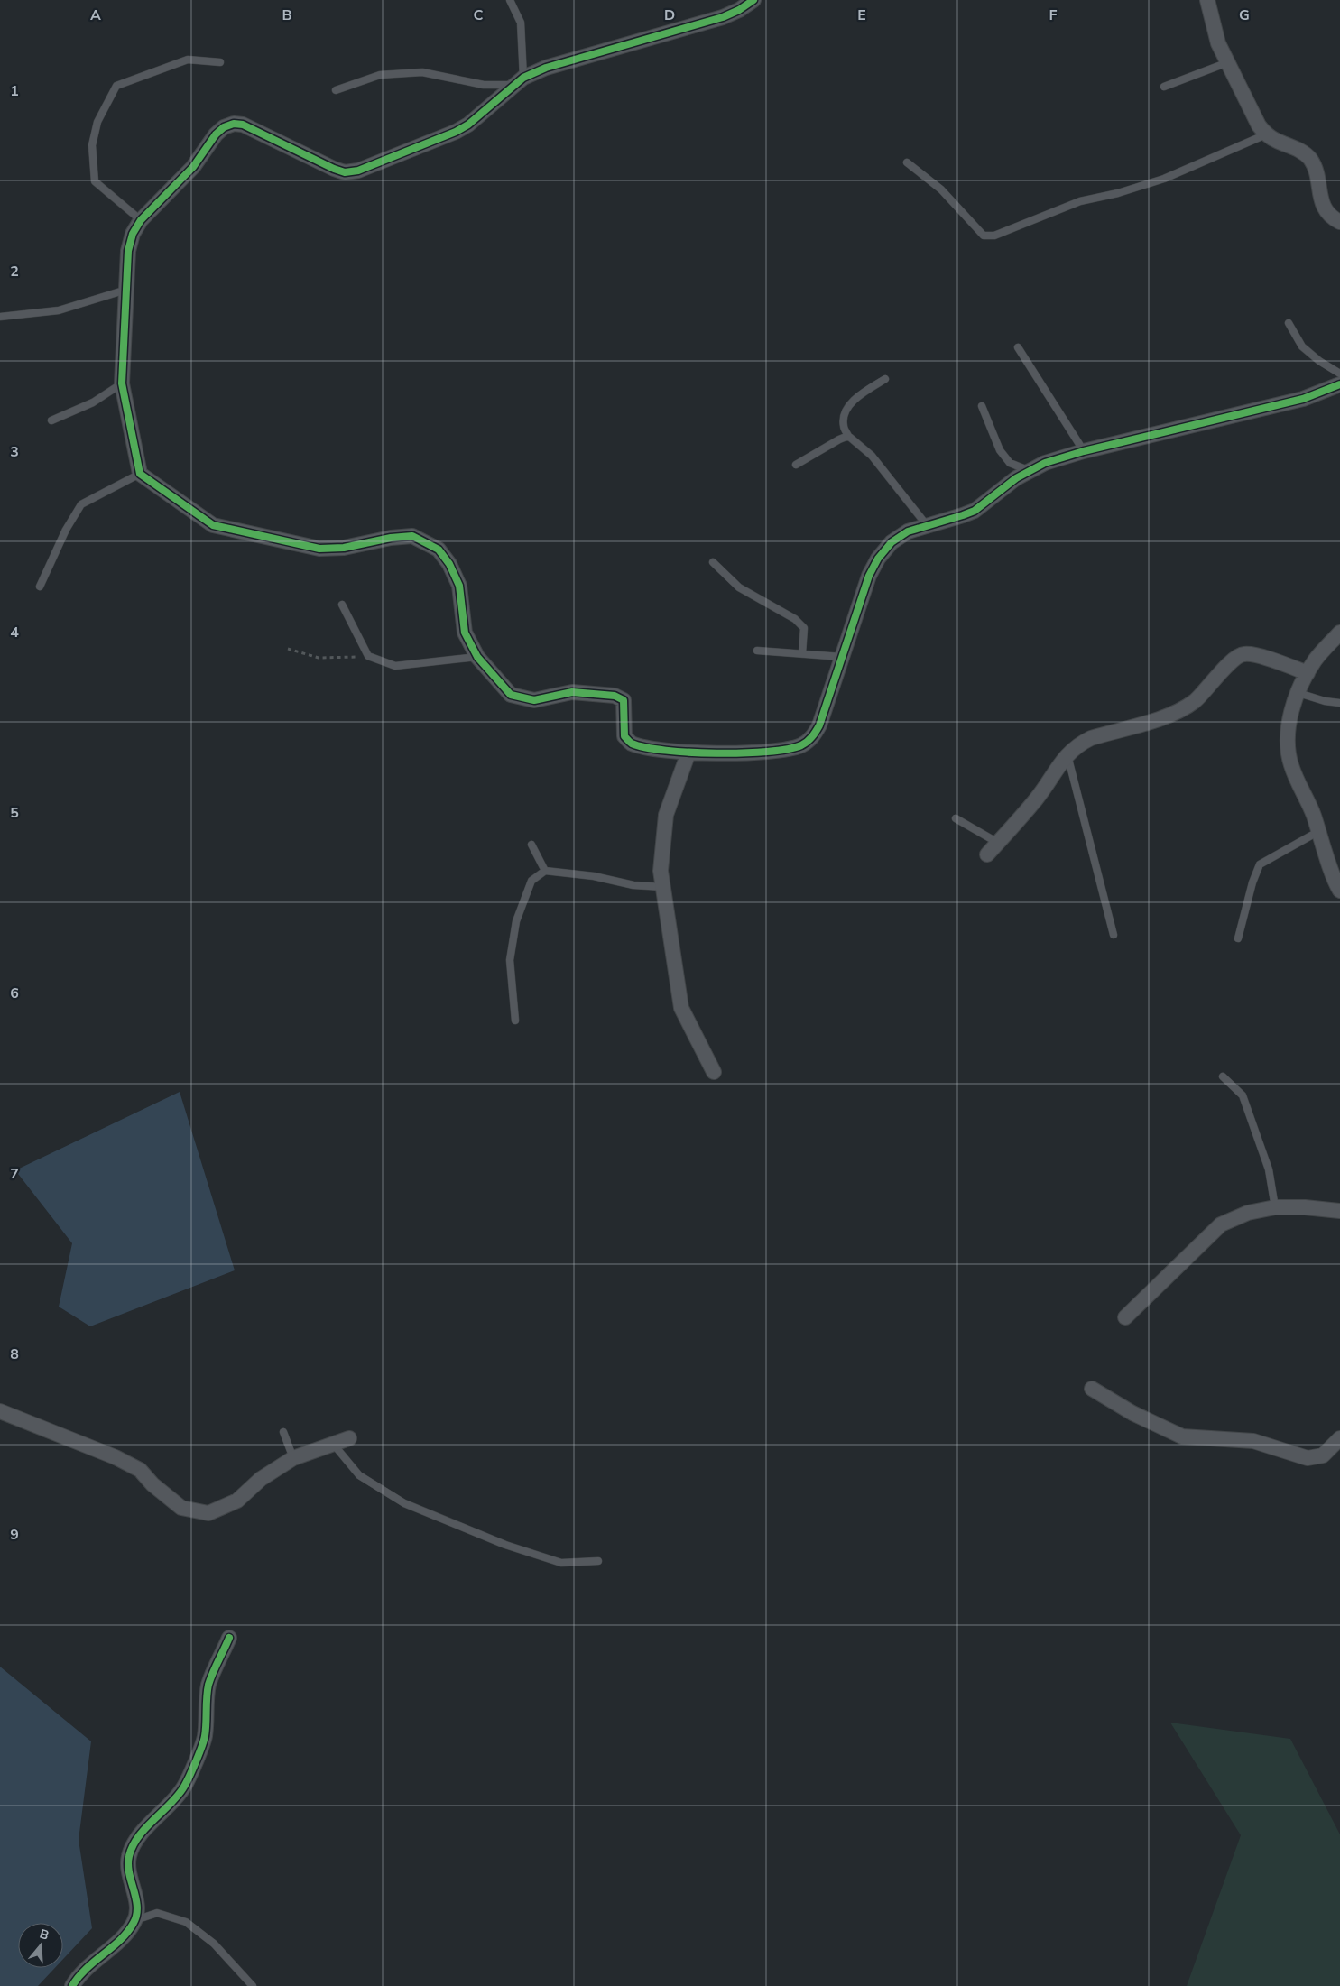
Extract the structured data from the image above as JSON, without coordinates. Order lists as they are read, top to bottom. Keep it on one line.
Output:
{"north":"top","grid":{"columns":["A","B","C","D","E","F","G"],"rows":["1","2","3","4","5","6","7","8","9"]}}
